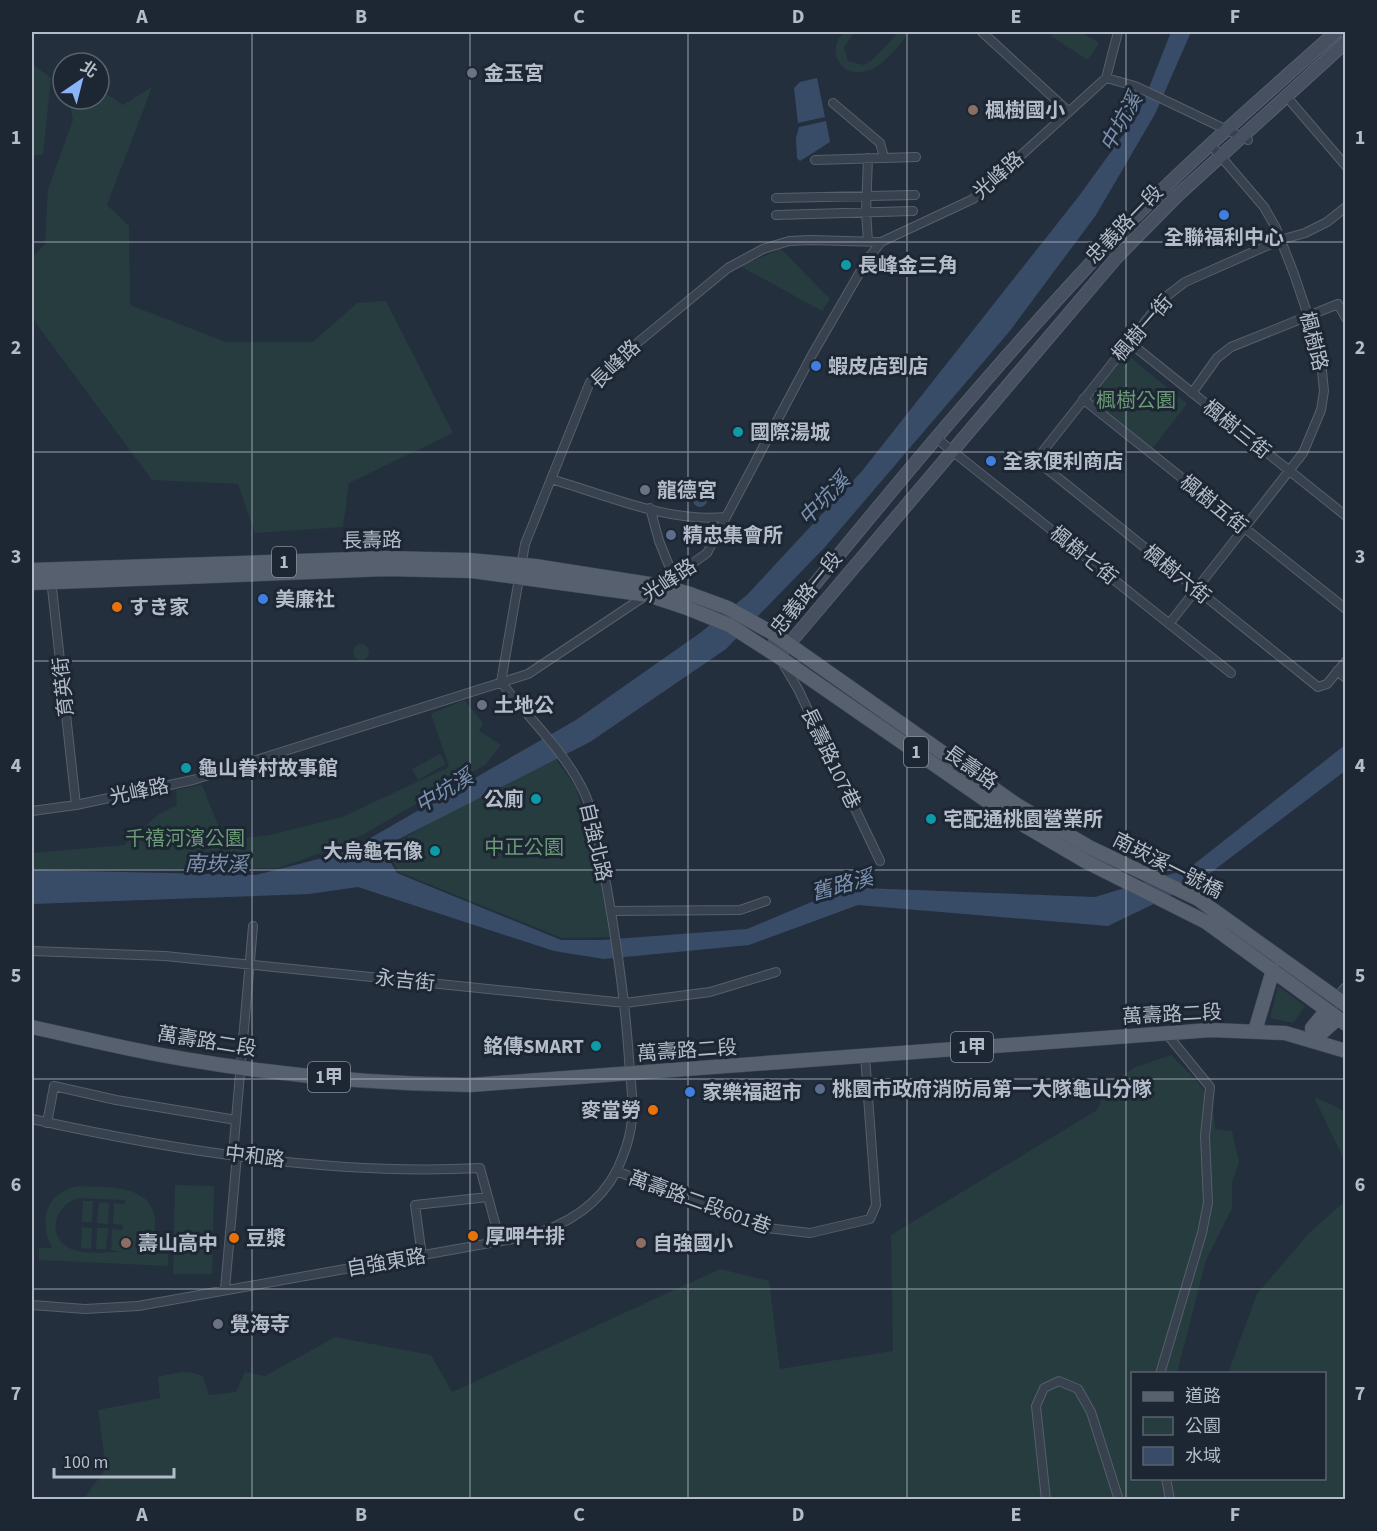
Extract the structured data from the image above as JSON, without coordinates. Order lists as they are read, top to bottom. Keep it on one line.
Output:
{"streets":{"main road":["忠義路一段","長壽路","1","南崁溪一號橋","萬壽路二段","1甲"],"street":["光峰路","楓樹一街","楓樹路","長峰路","楓樹三街","楓樹五街","楓樹七街","楓樹六街","育英街","長壽路107巷","自強北路","永吉街","中和路","萬壽路二段601巷","自強東路"]},"crossings":[["光峰路","長峰路"],["光峰路","長壽路"],["光峰路","育英街"],["光峰路","自強北路"],["忠義路一段","楓樹路"],["忠義路一段","長壽路"],["忠義路一段","楓樹七街"],["忠義路一段","長壽路107巷"],["楓樹一街","楓樹路"],["楓樹一街","楓樹三街"],["楓樹一街","楓樹五街"],["楓樹一街","楓樹六街"],["楓樹路","楓樹三街"],["楓樹路","楓樹五街"],["楓樹路","楓樹七街"],["楓樹路","楓樹六街"],["長峰路","長壽路"],["長峰路","自強北路"],["長壽路","育英街"],["長壽路","長壽路107巷"],["長壽路","南崁溪一號橋"],["1","南崁溪一號橋"],["自強北路","永吉街"],["萬壽路二段","萬壽路二段601巷"],["萬壽路二段","自強東路"],["萬壽路二段601巷","自強東路"]],"water":["中坑溪","南崁溪","舊路溪"],"parks":["楓樹公園","千禧河濱公園","中正公園"],"places":["金玉宮","楓樹國小","全聯福利中心","長峰金三角","蝦皮店到店","國際湯城","全家便利商店","龍德宮","精忠集會所","美廉社","すき家","土地公","龜山眷村故事館","公廁","宅配通桃園營業所","大烏龜石像","銘傳SMART","桃園市政府消防局第一大隊龜山分隊","家樂福超市","麥當勞","厚呷牛排","豆漿","壽山高中","自強國小","覺海寺"],"legend":["道路","公園","水域"],"scale_bar":"100 m","north":"top right","grid":{"columns":["A","B","C","D","E","F"],"rows":["1","2","3","4","5","6","7"]}}
